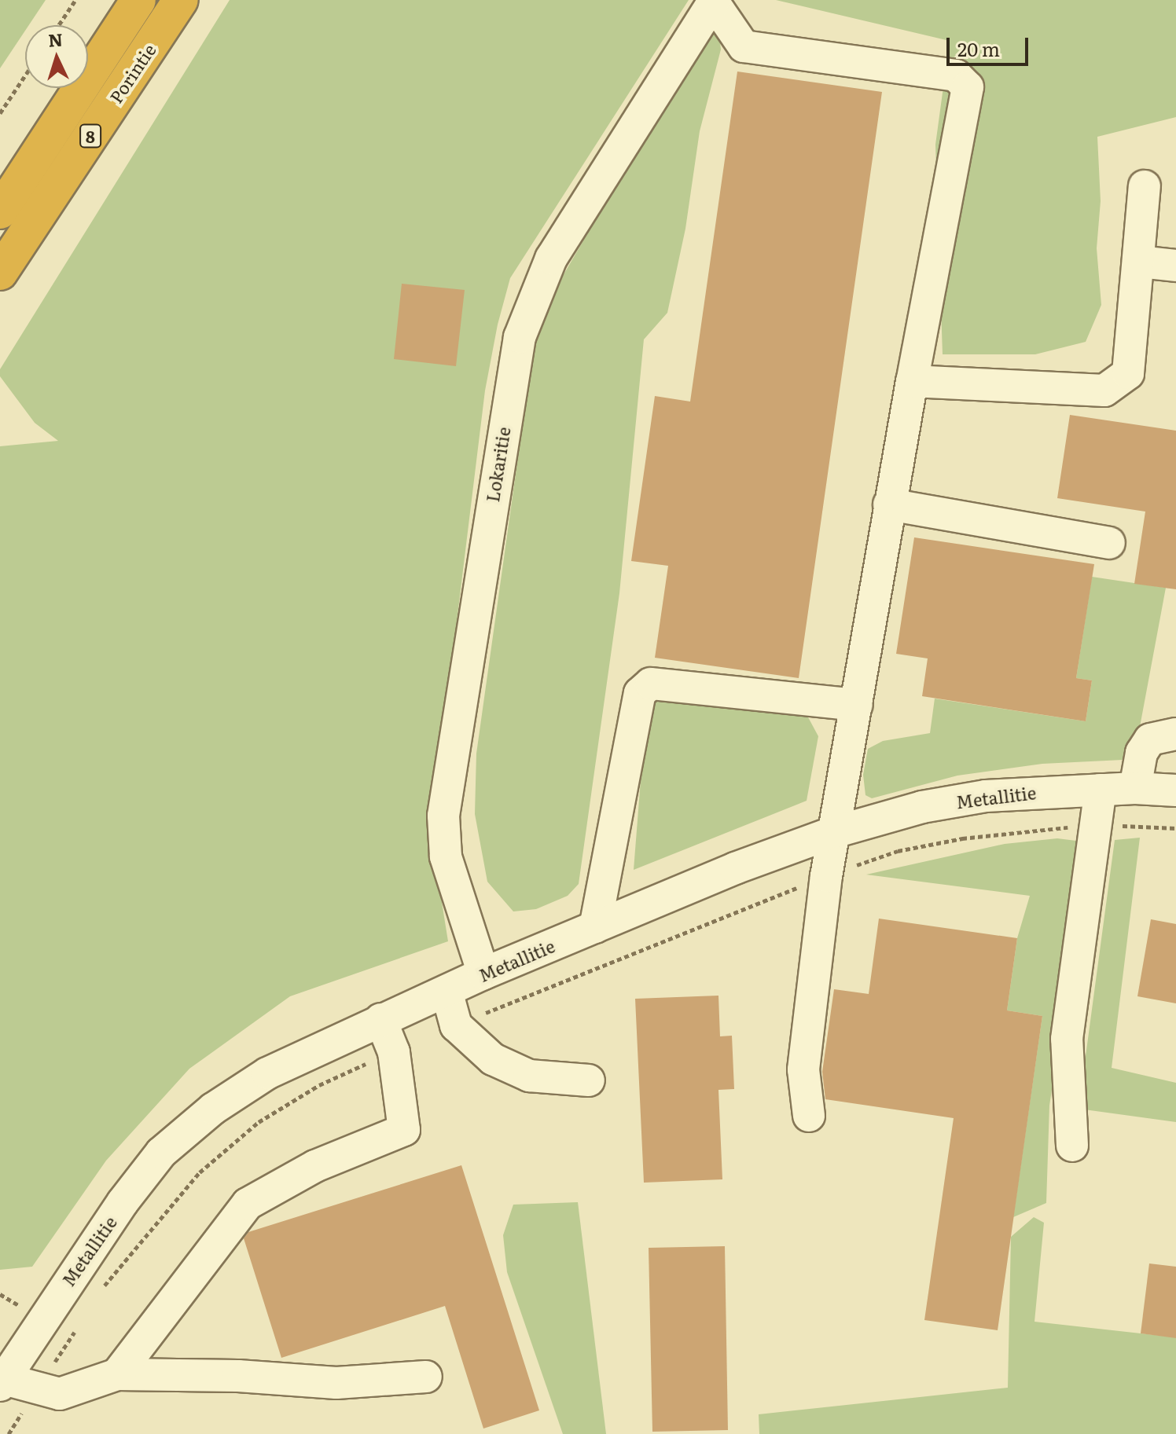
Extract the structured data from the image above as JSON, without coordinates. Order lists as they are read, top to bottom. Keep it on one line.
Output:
{"streets":{"highway":["Porintie","8"],"street":["Lokaritie","Metallitie"]},"crossings":[["Lokaritie","Metallitie"]],"scale_bar":"20 m","north":"top"}
